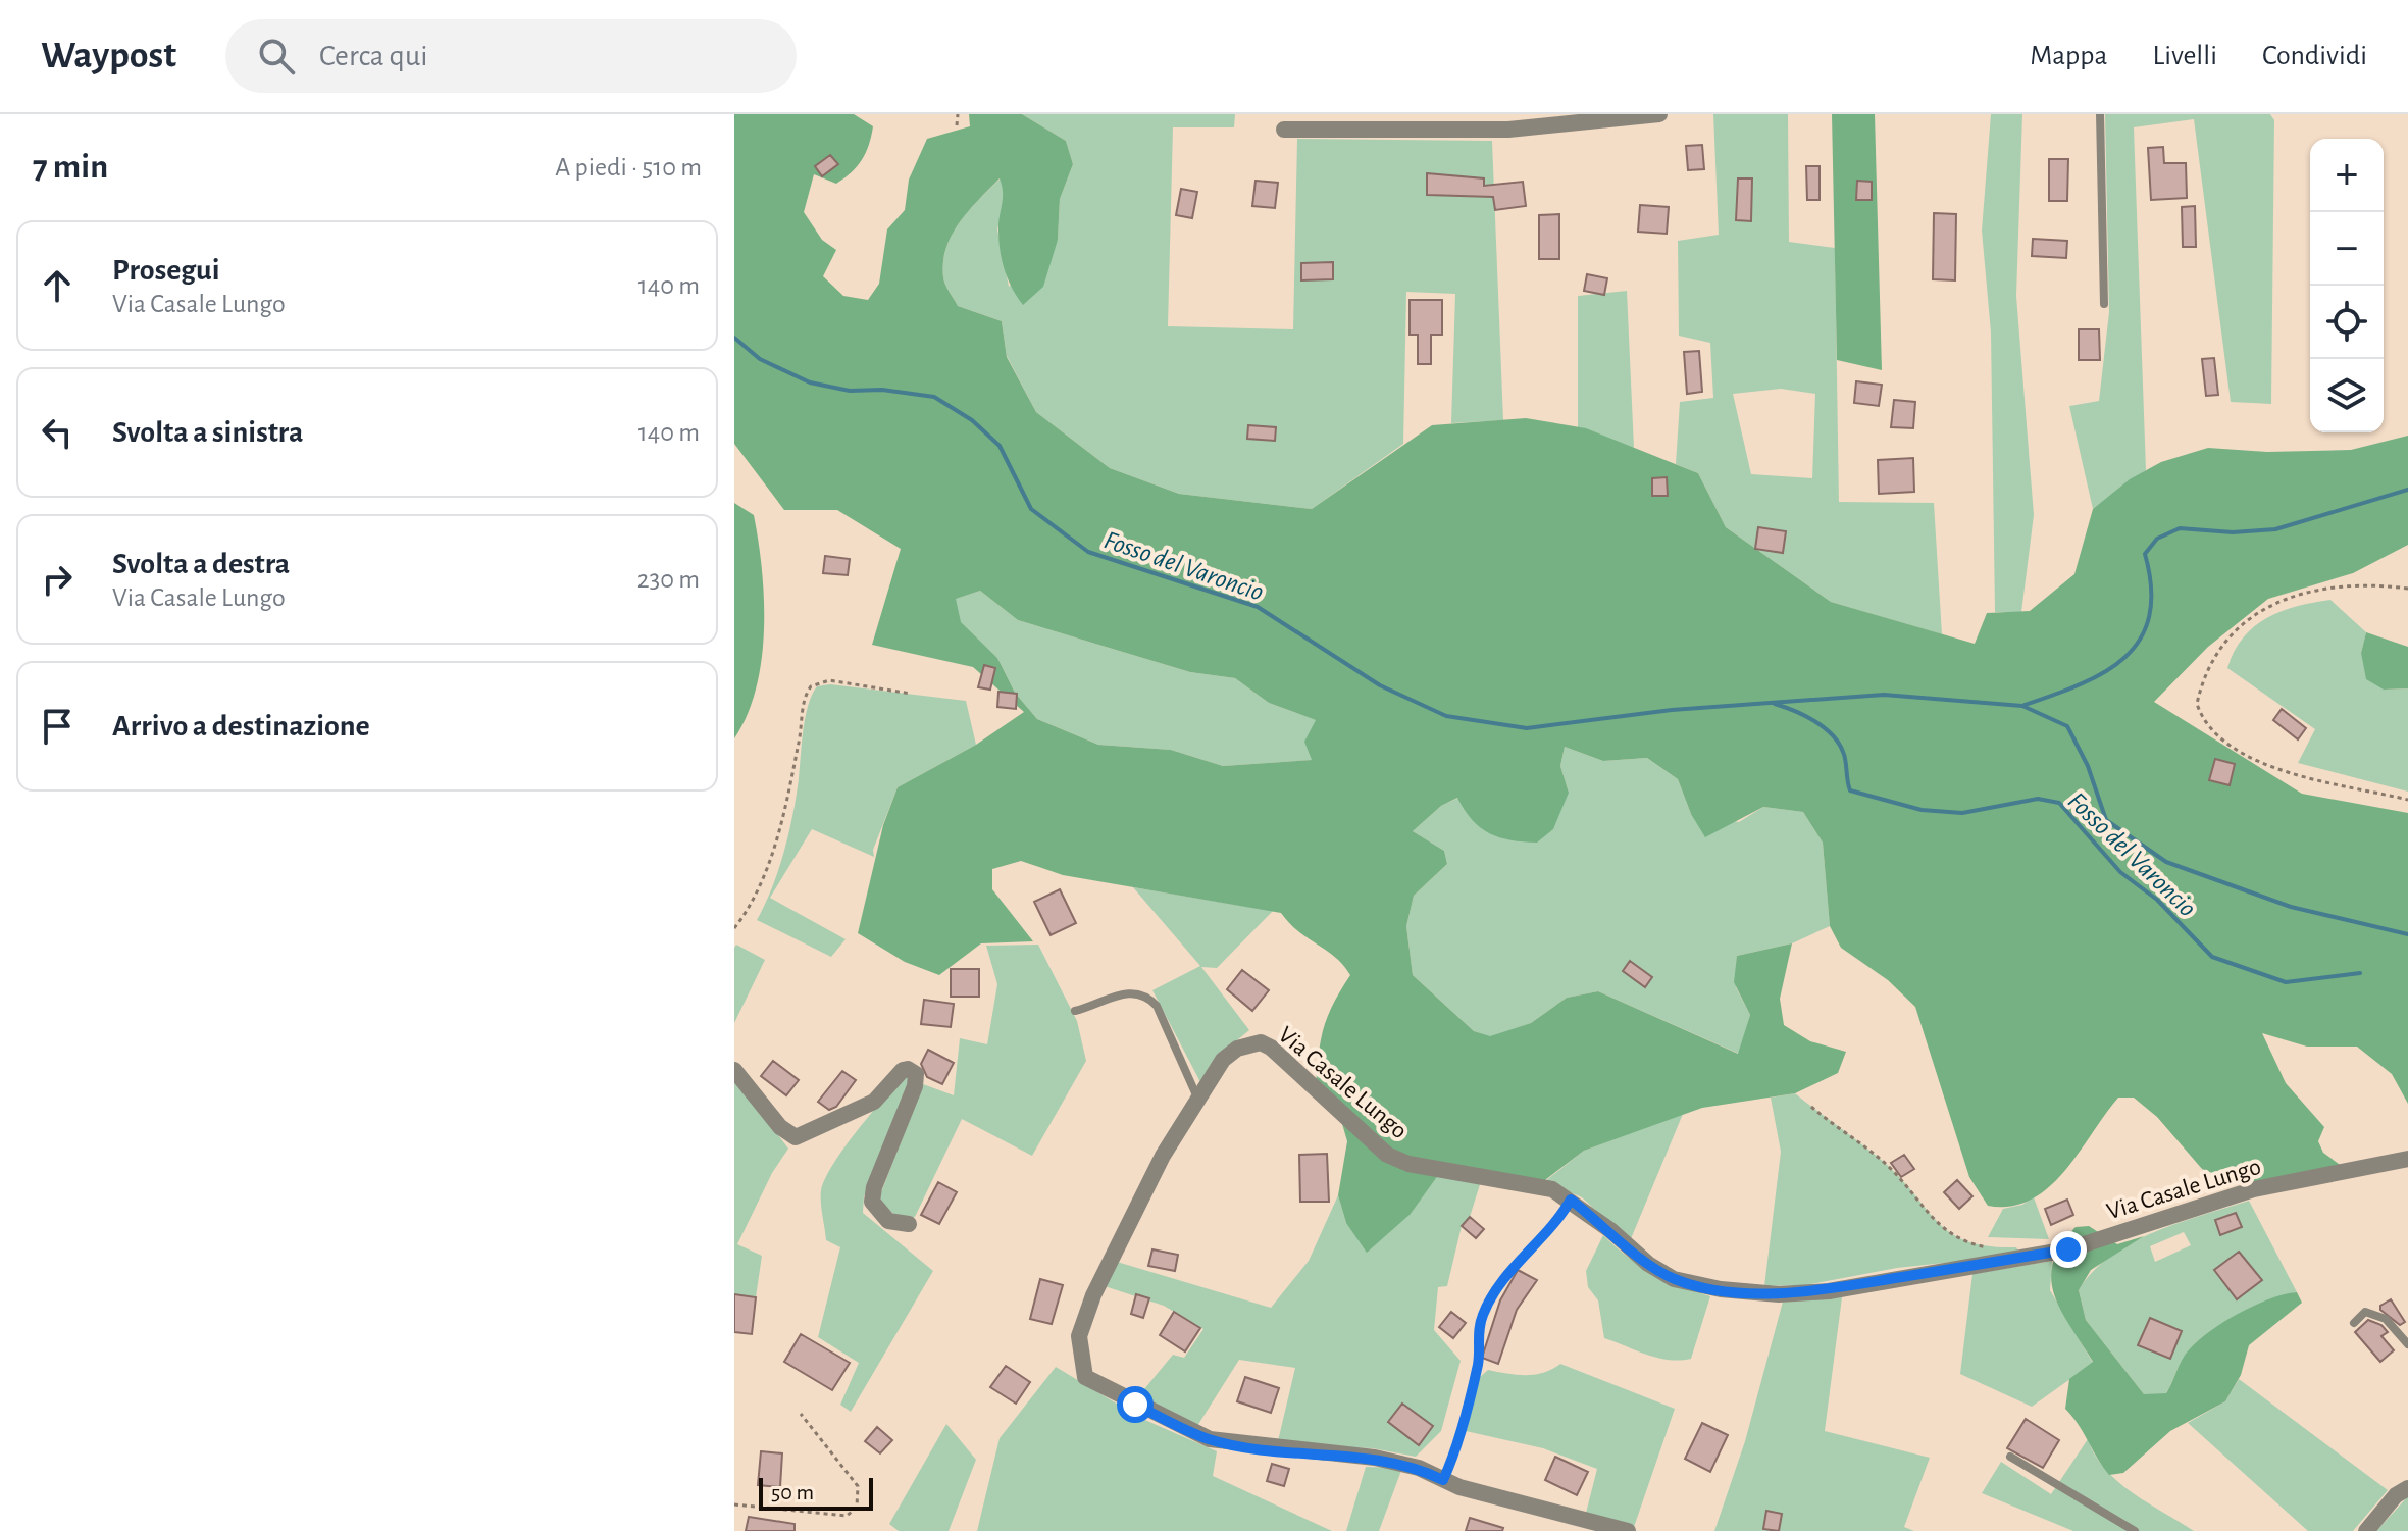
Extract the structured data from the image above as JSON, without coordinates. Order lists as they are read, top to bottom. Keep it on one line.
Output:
{"streets":{"street":["Via Casale Lungo"]},"water":["Fosso del Varoncio"],"scale_bar":"50 m","page":{"header":"Waypost","search":"Cerca qui","nav":["Mappa","Livelli","Condividi"],"heading":["7 min","A piedi · 510 m"],"map_buttons":["+","−"],"list":[["Prosegui","Via Casale Lungo","140 m"],["Svolta a sinistra","140 m"],["Svolta a destra","Via Casale Lungo","230 m"],"Arrivo a destinazione"],"scale":"50 m"}}
